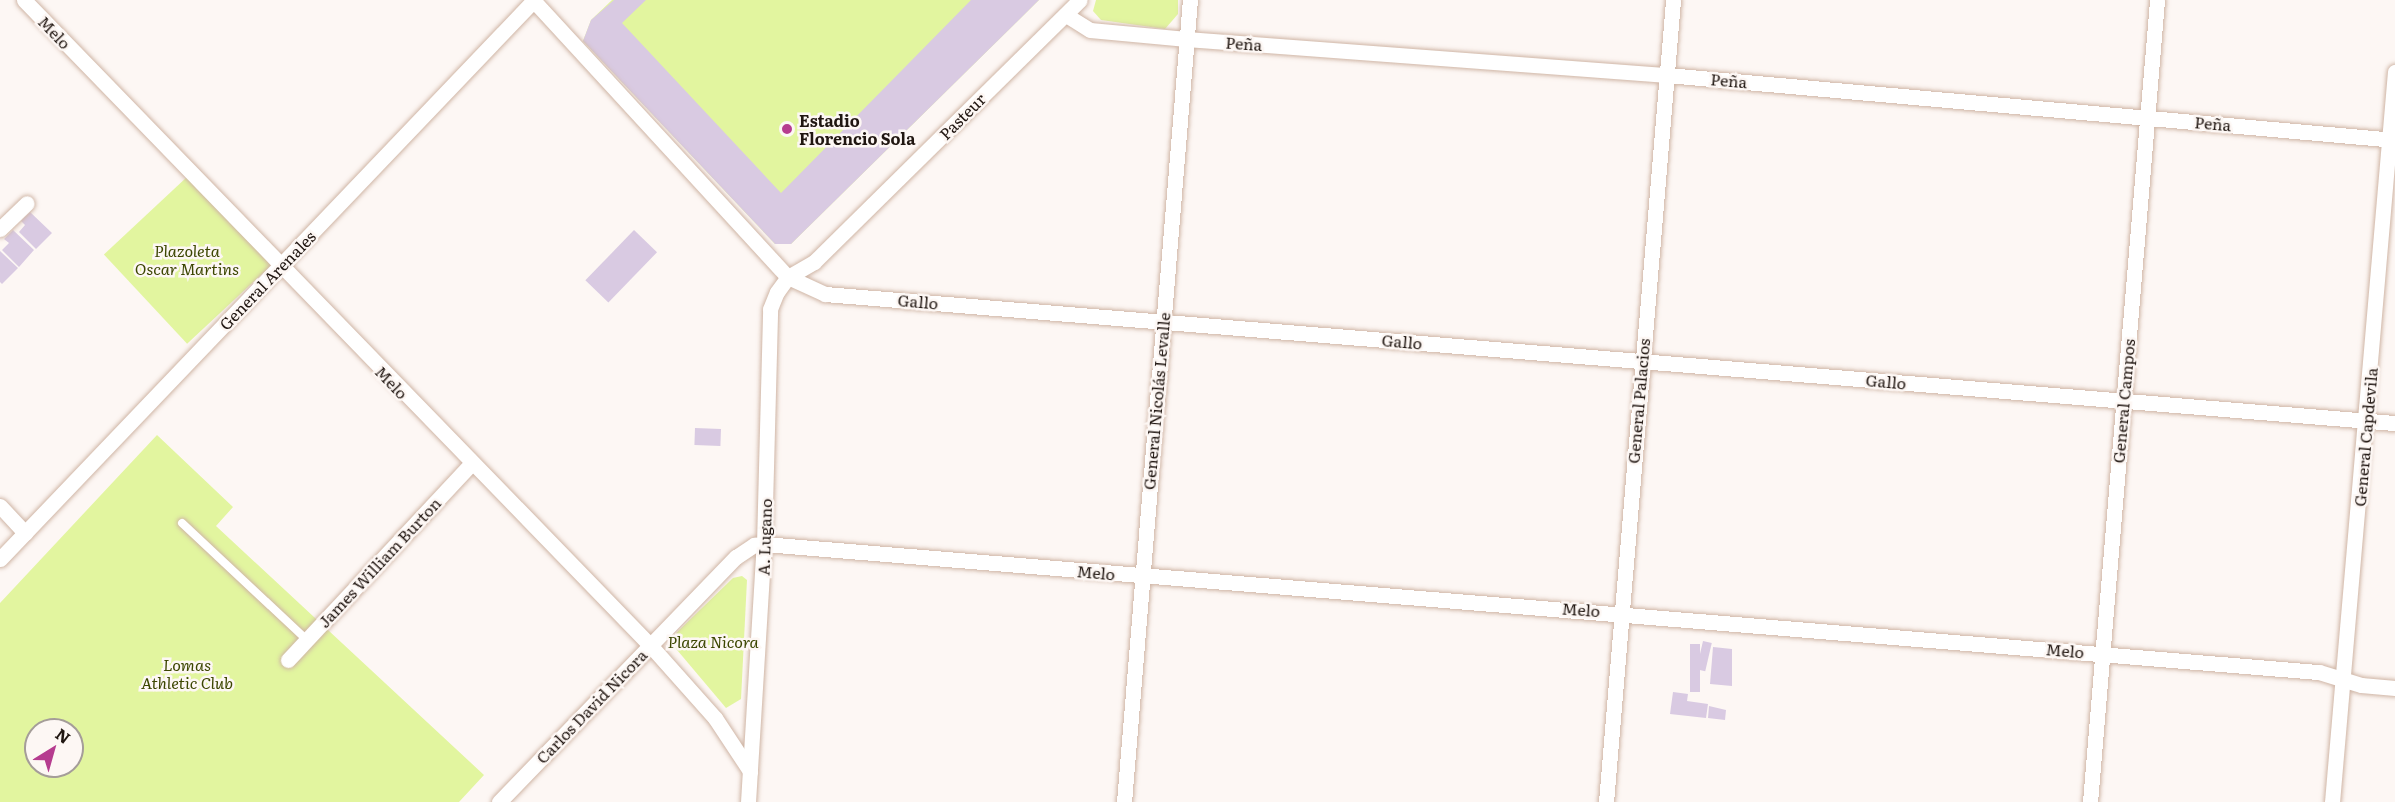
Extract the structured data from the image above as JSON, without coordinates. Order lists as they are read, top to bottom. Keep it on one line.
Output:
{"streets":{"street":["Melo","Peña","Pasteur","General Arenales","Gallo","General Nicolás Levalle","General Palacios","General Campos","General Capdevila","A. Lugano","James William Burton","Carlos David Nicora"]},"crossings":[["Melo","General Arenales"],["Melo","General Nicolás Levalle"],["Melo","General Palacios"],["Melo","General Campos"],["Melo","General Capdevila"],["Melo","A. Lugano"],["Melo","James William Burton"],["Melo","Carlos David Nicora"],["Peña","Pasteur"],["Peña","General Nicolás Levalle"],["Peña","General Palacios"],["Peña","General Campos"],["Peña","General Capdevila"],["Pasteur","Gallo"],["Pasteur","A. Lugano"],["General Arenales","Gallo"],["Gallo","General Nicolás Levalle"],["Gallo","General Palacios"],["Gallo","General Campos"],["Gallo","General Capdevila"],["Gallo","A. Lugano"],["A. Lugano","Carlos David Nicora"]],"parks":["Plazoleta Oscar Martins","Plaza Nicora","Lomas Athletic Club"],"places":["Estadio Florencio Sola"],"north":"top right"}
